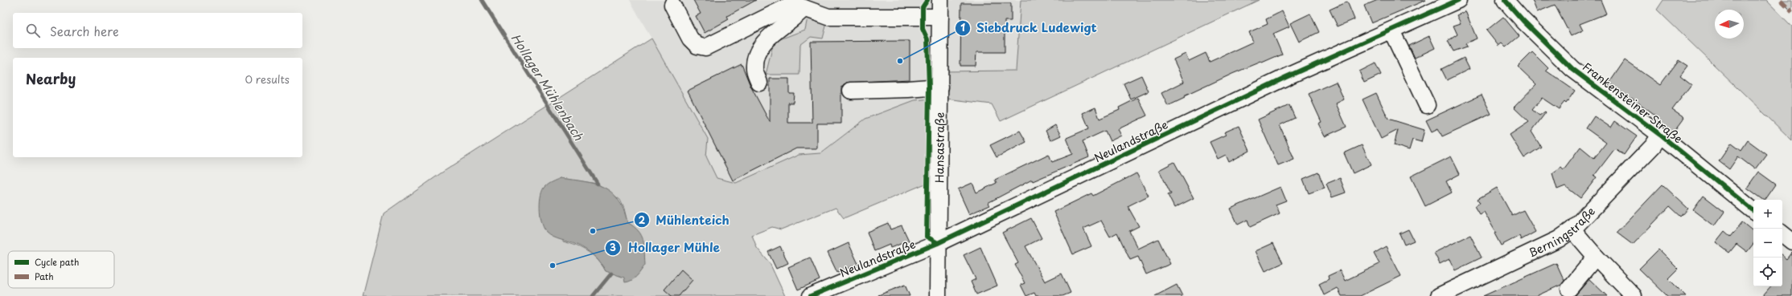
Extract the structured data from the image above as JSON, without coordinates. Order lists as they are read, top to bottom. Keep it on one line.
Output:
{"streets":{"street":["Frankensteiner Straße","Neulandstraße","Hansastraße","Berningstraße"]},"crossings":[["Frankensteiner Straße","Berningstraße"],["Neulandstraße","Hansastraße"]],"water":["Hollager Mühlenbach"],"places":["Siebdruck Ludewigt","Mühlenteich","Hollager Mühle"],"legend":["Cycle path","Path"],"north":"left","page":{"search":"Search here","heading":["Nearby","0 results"],"map_buttons":["+","−"]}}
